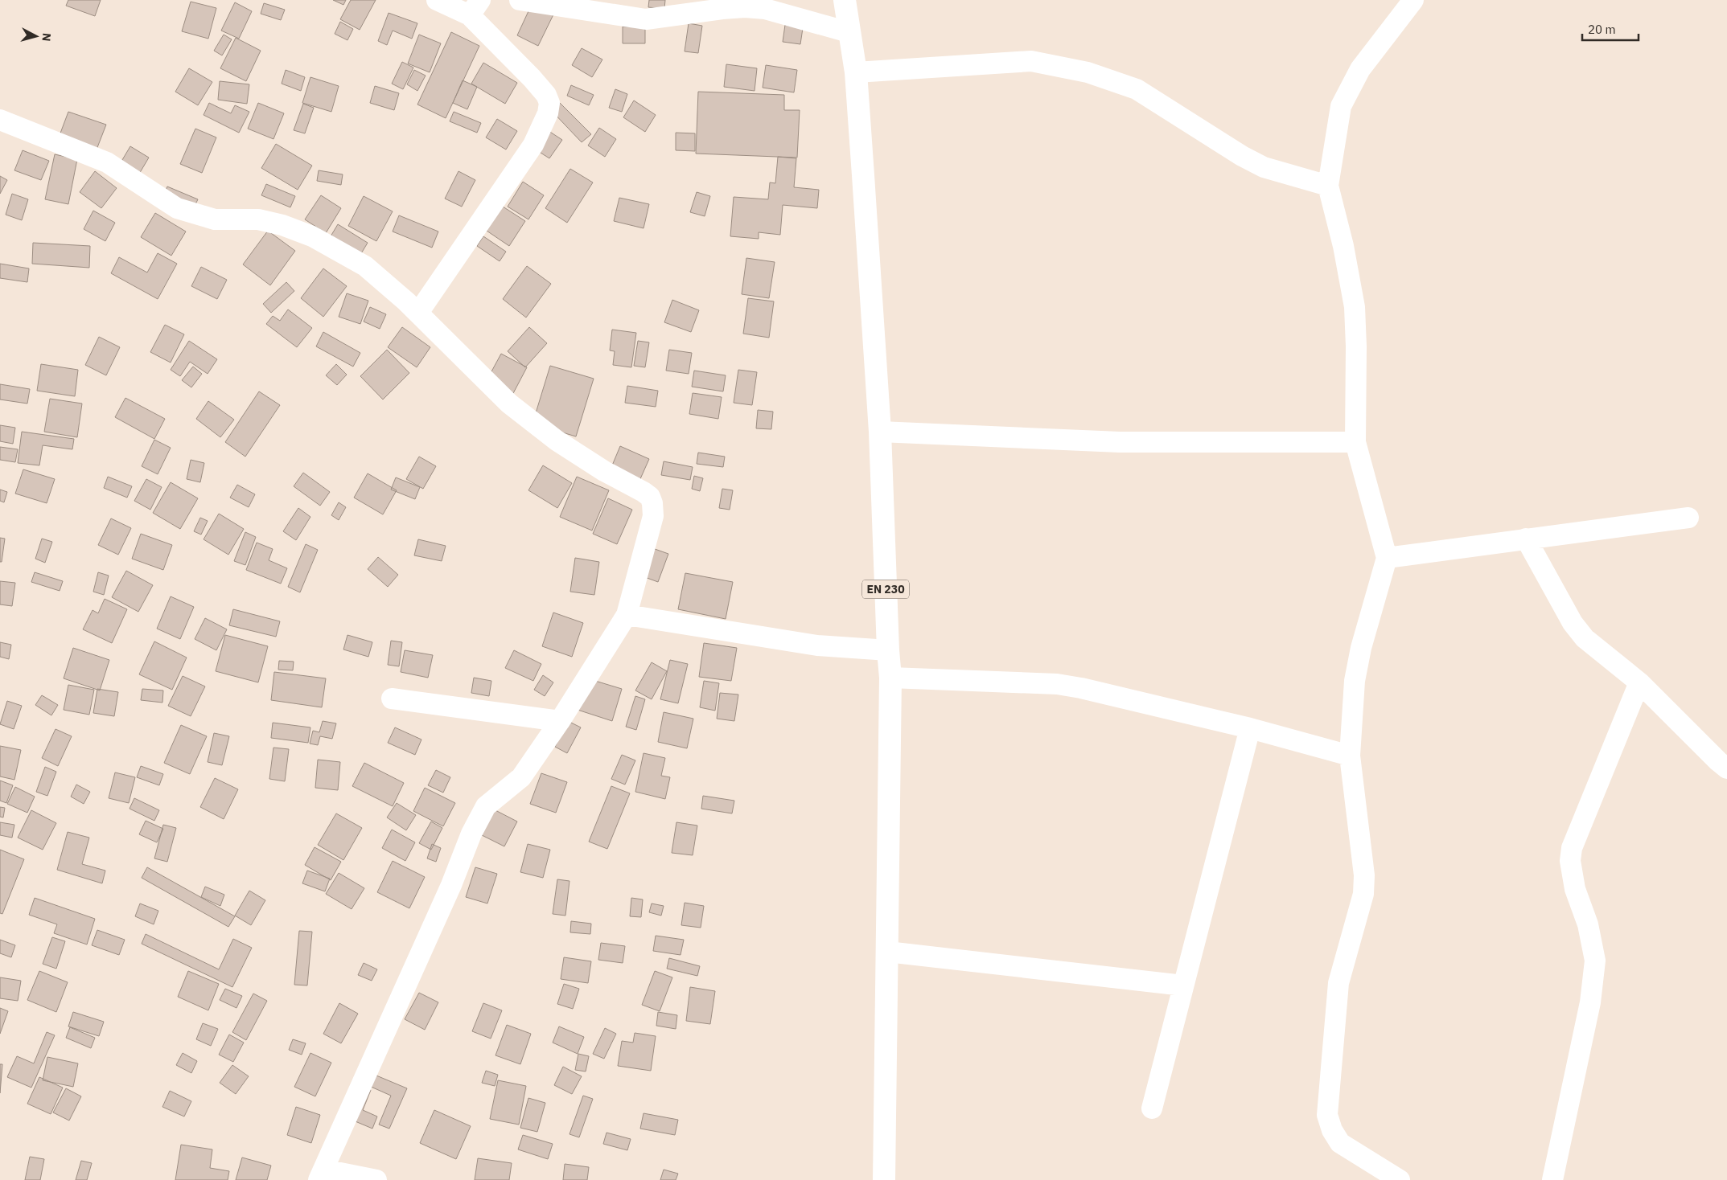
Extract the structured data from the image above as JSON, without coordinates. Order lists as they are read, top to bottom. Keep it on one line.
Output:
{"streets":{"main road":["EN 230"]},"scale_bar":"20 m","north":"right"}
